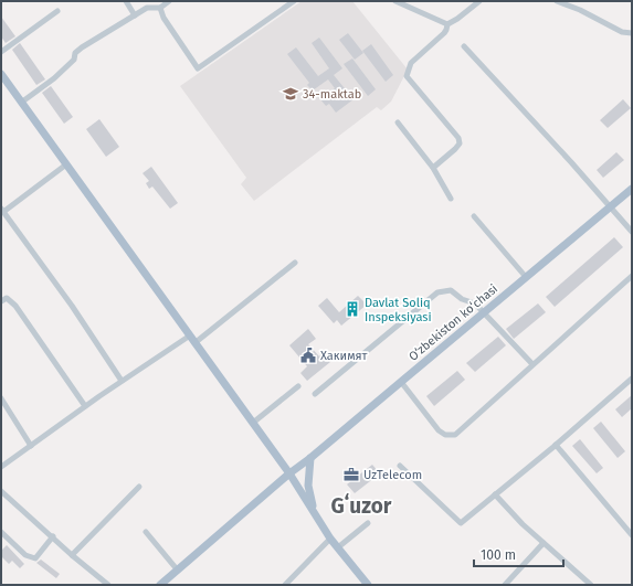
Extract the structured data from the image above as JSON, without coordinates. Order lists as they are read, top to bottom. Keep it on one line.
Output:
{"streets":{"main road":["O‘zbekiston ko‘chasi"]},"districts":["Gʻuzor"],"places":{"school or university":["34-maktab"],"building":["Davlat Soliq Inspeksiyasi"],"public building":["Хакимят"],"office":["UzTelecom"]},"scale_bar":"100 m"}
